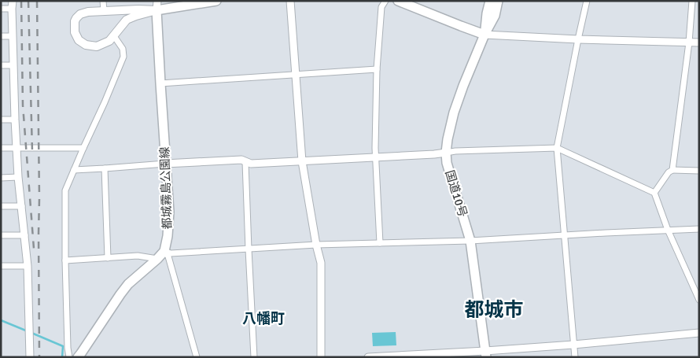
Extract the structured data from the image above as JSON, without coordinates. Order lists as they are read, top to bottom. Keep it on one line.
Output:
{"streets":{"main road":["都城霧島公園線","国道10号"]},"districts":["都城市","八幡町"]}
